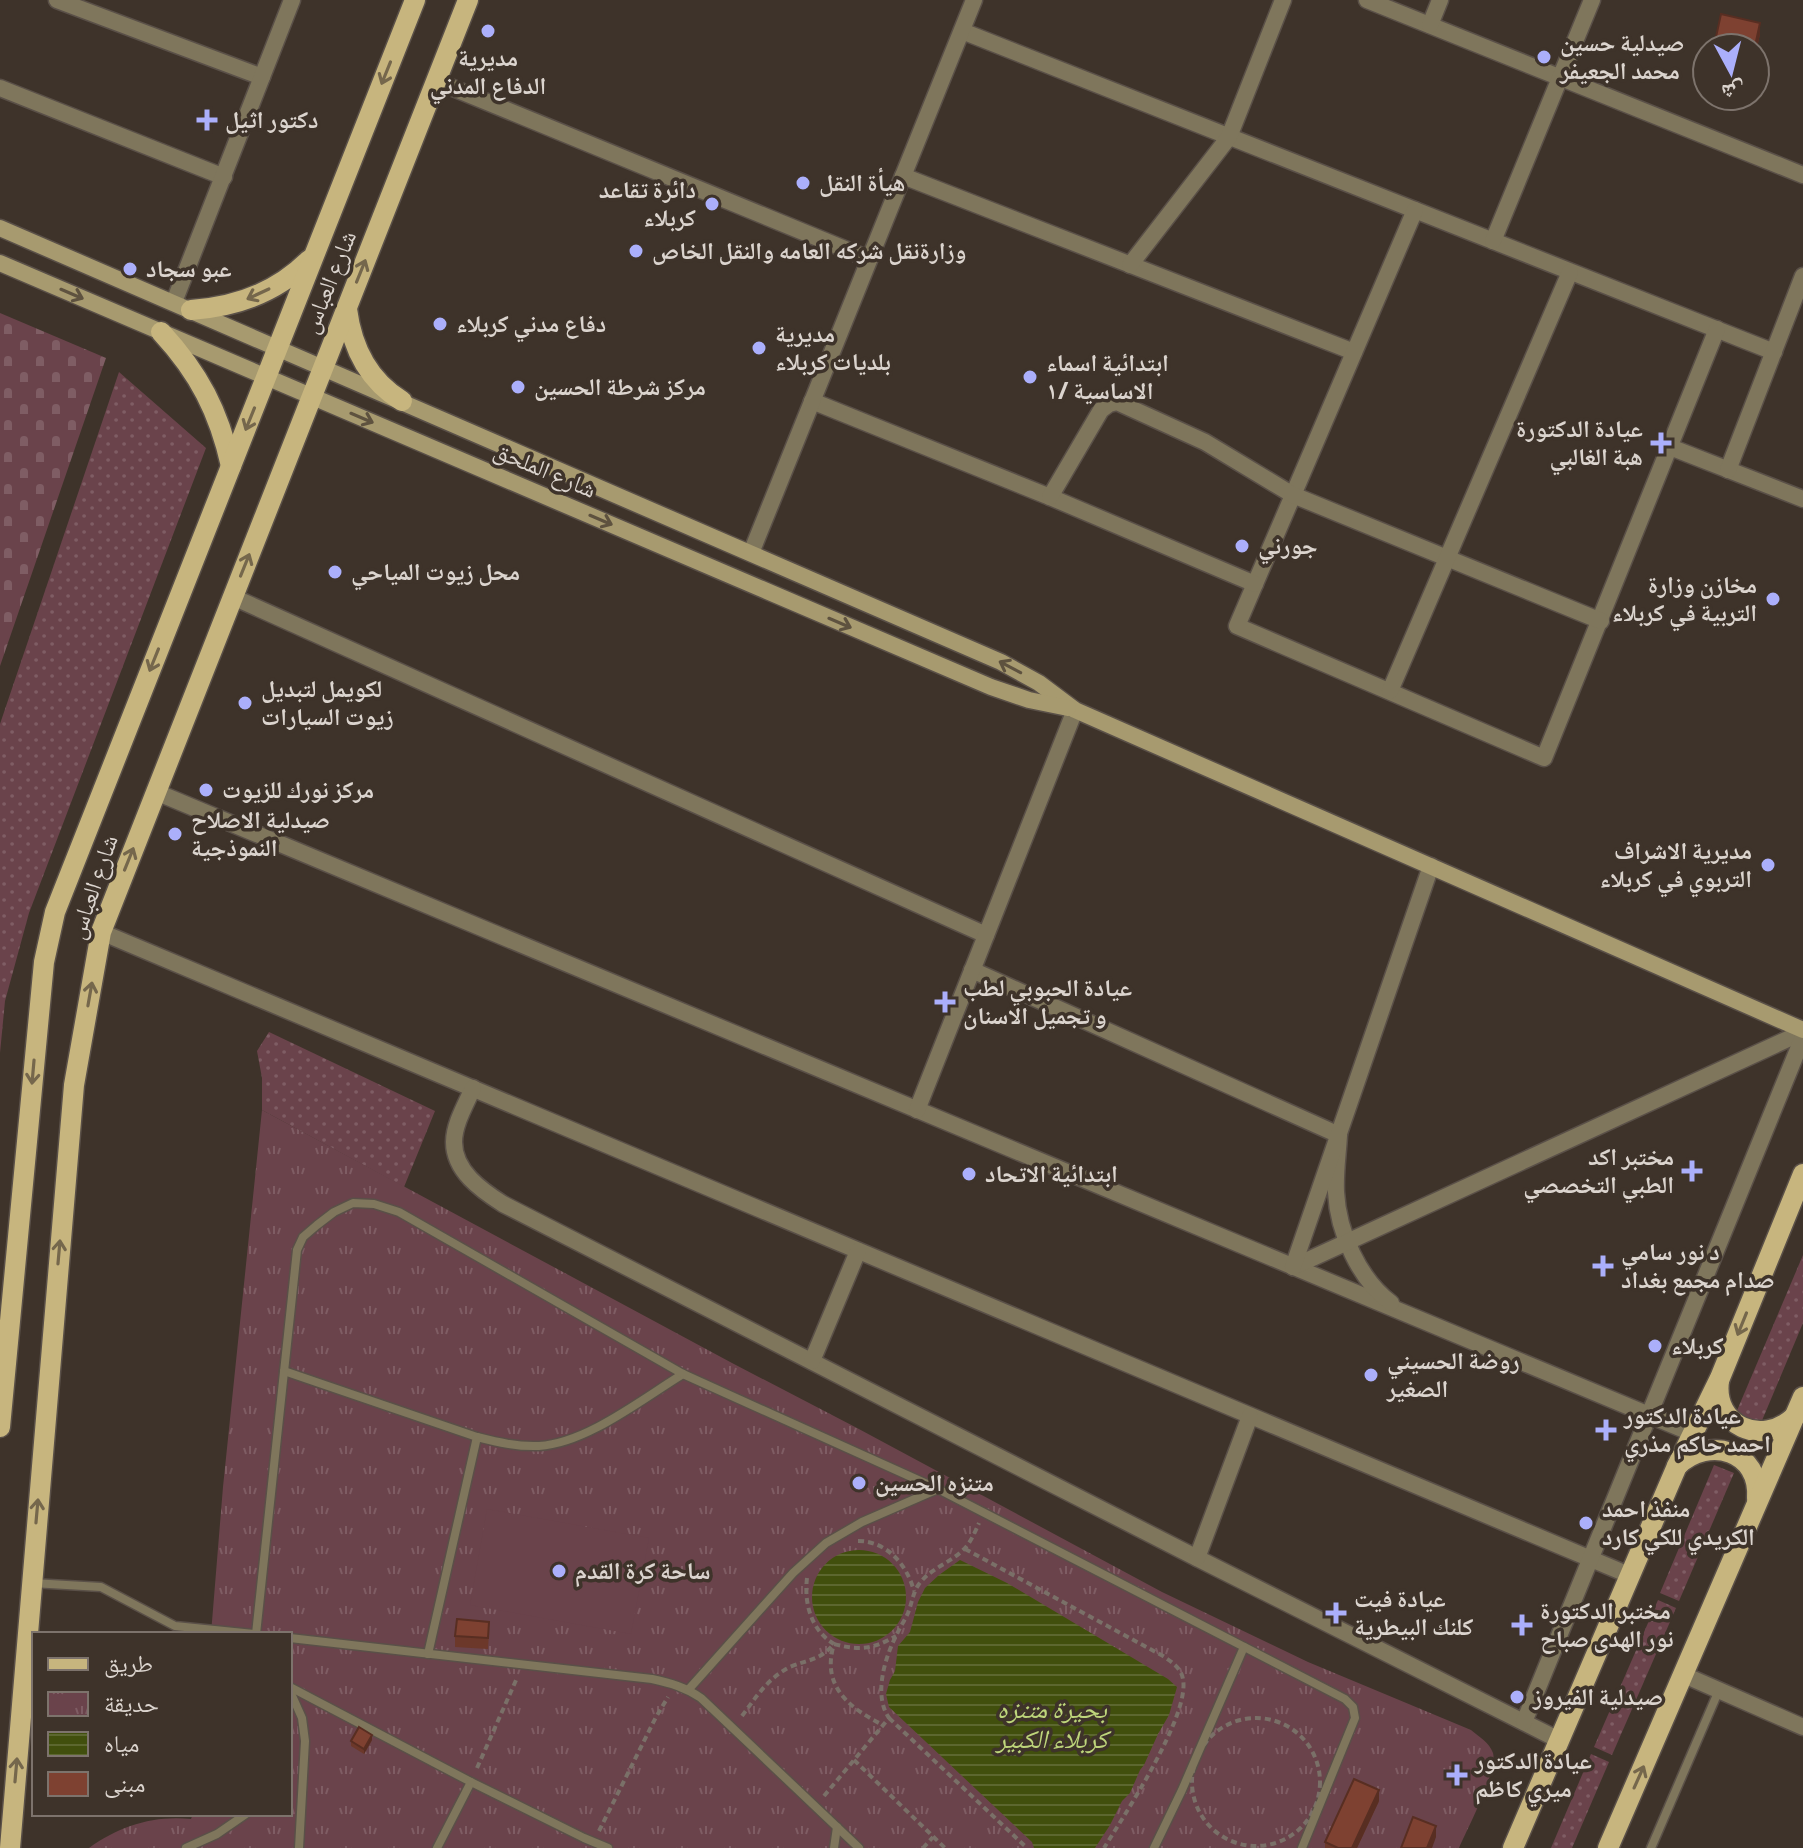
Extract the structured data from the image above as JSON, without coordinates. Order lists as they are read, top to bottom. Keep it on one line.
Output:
{"streets":{"main road":["شارع العباس"],"street":["شارع الملحق"]},"crossings":[["شارع العباس","شارع الملحق"]],"water":["بحيرة متنزه كربلاء الكبير"],"places":{"other":["مديرية الدفاع المدني","صيدلية حسين محمد الجعيفر","هيأة النقل","دائرة تقاعد كربلاء","وزارةنقل شركه العامه والنقل الخاص","عبو سجاد","دفاع مدني كربلاء","مديرية بلديات كربلاء","ابتدائية اسماء الاساسية /١","مركز شرطة الحسين","جورني","محل زيوت المياحي","مخازن وزارة التربية في كربلاء","لكويمل لتبديل زيوت السيارات","مركز نورك للزيوت","صيدلية الاصلاح النموذجية","مديرية الاشراف التربوي في كربلاء","ابتدائية الاتحاد","كربلاء","روضة الحسيني الصغير","متنزه الحسين","منفذ احمد الكريدي للكي كارد","ساحة كرة القدم","صيدلية الفيروز"],"health":["دكتور اثيل","عيادة الدكتورة هبة الغالبي","عيادة الحبوبي لطب و تجميل الاسنان","مختبر اكد الطبي التخصصي","د نور سامي صدام مجمع بغداد","عيادة الدكتور احمد حاكم مذري","عيادة فيت كلنك البيطرية","مختبر الدكتورة نور الهدى صباح","عيادة الدكتور ميري كاظم"]},"legend":["طريق","حديقة","مياه","مبنى"],"north":"bottom"}
